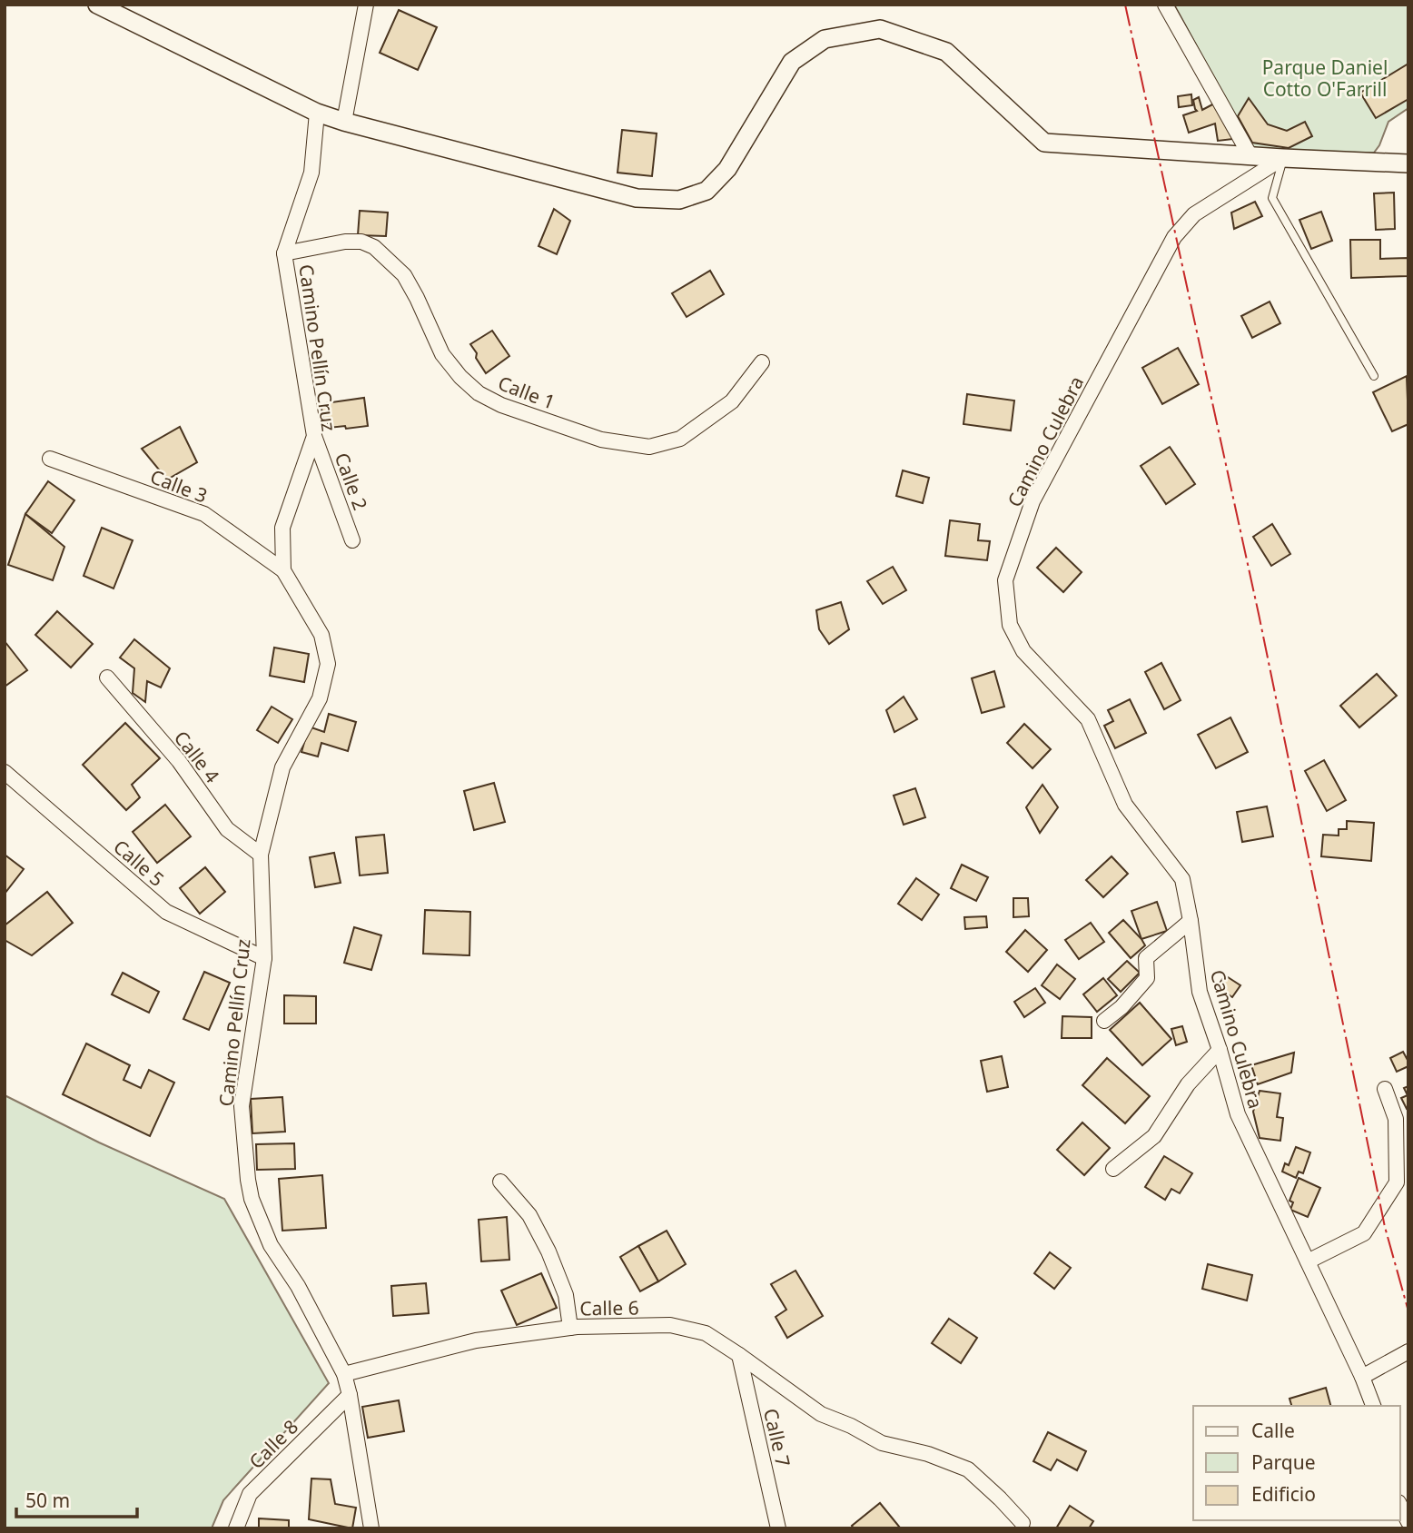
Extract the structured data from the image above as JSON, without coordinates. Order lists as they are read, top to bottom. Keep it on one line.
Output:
{"streets":{"street":["Camino Pellín Cruz","Calle 1","Camino Culebra","Calle 2","Calle 3","Calle 4","Calle 5","Calle 6","Calle 7","Calle 8"]},"crossings":[["Camino Pellín Cruz","Calle 1"],["Camino Pellín Cruz","Calle 2"],["Camino Pellín Cruz","Calle 3"],["Camino Pellín Cruz","Calle 4"],["Camino Pellín Cruz","Calle 5"],["Camino Pellín Cruz","Calle 6"],["Camino Pellín Cruz","Calle 8"],["Calle 6","Calle 7"]],"parks":["Parque Daniel Cotto O'Farrill"],"legend":["Calle","Parque","Edificio"],"scale_bar":"50 m"}
